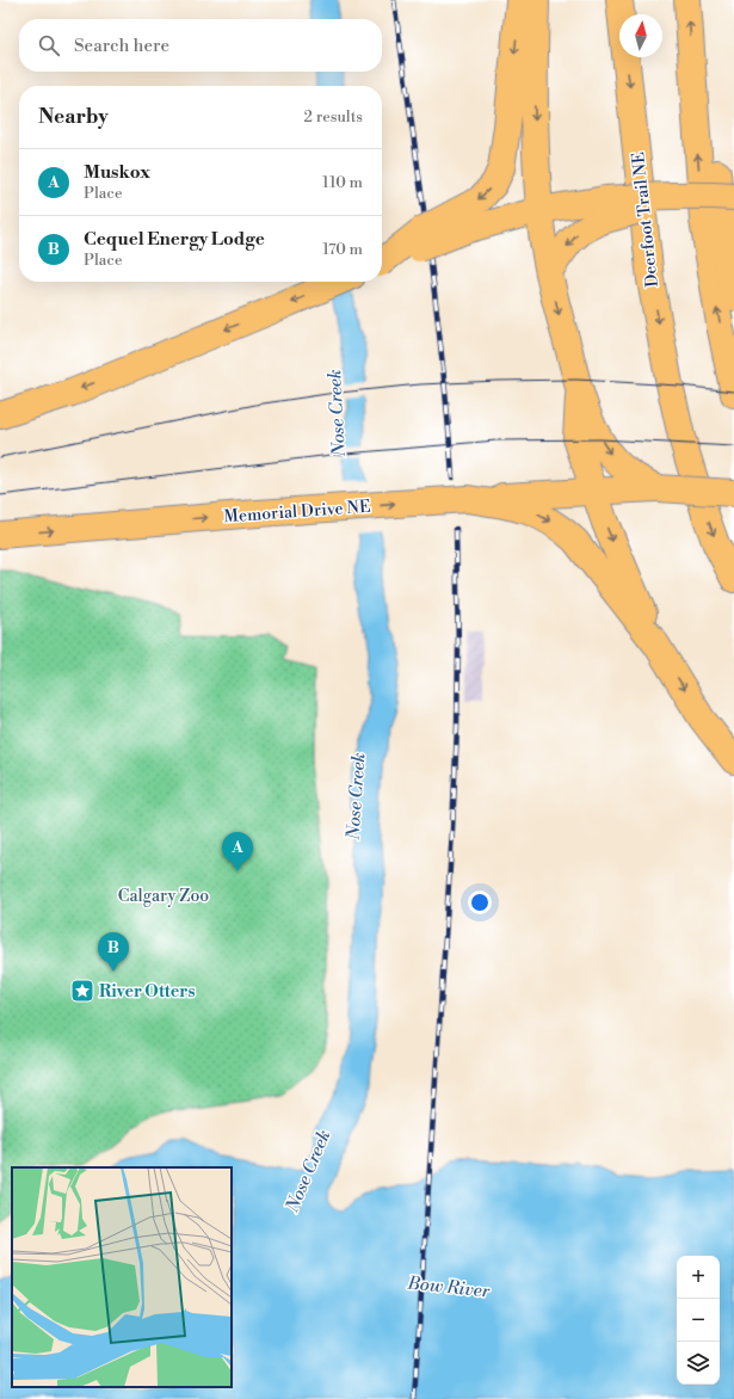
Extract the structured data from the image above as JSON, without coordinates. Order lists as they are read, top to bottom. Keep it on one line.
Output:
{"streets":{"highway":["Deerfoot Trail NE","Memorial Drive NE"]},"water":["Nose Creek","Bow River"],"parks":["Calgary Zoo"],"places":{"place":["River Otters"]},"north":"top","page":{"search":"Search here","heading":["Nearby","2 results"],"list":[{"mark":"A","name":"Muskox","note":"Place","value":"110 m"},{"mark":"B","name":"Cequel Energy Lodge","note":"Place","value":"170 m"}],"pins":["A","B"],"map_buttons":["+","−"]}}
